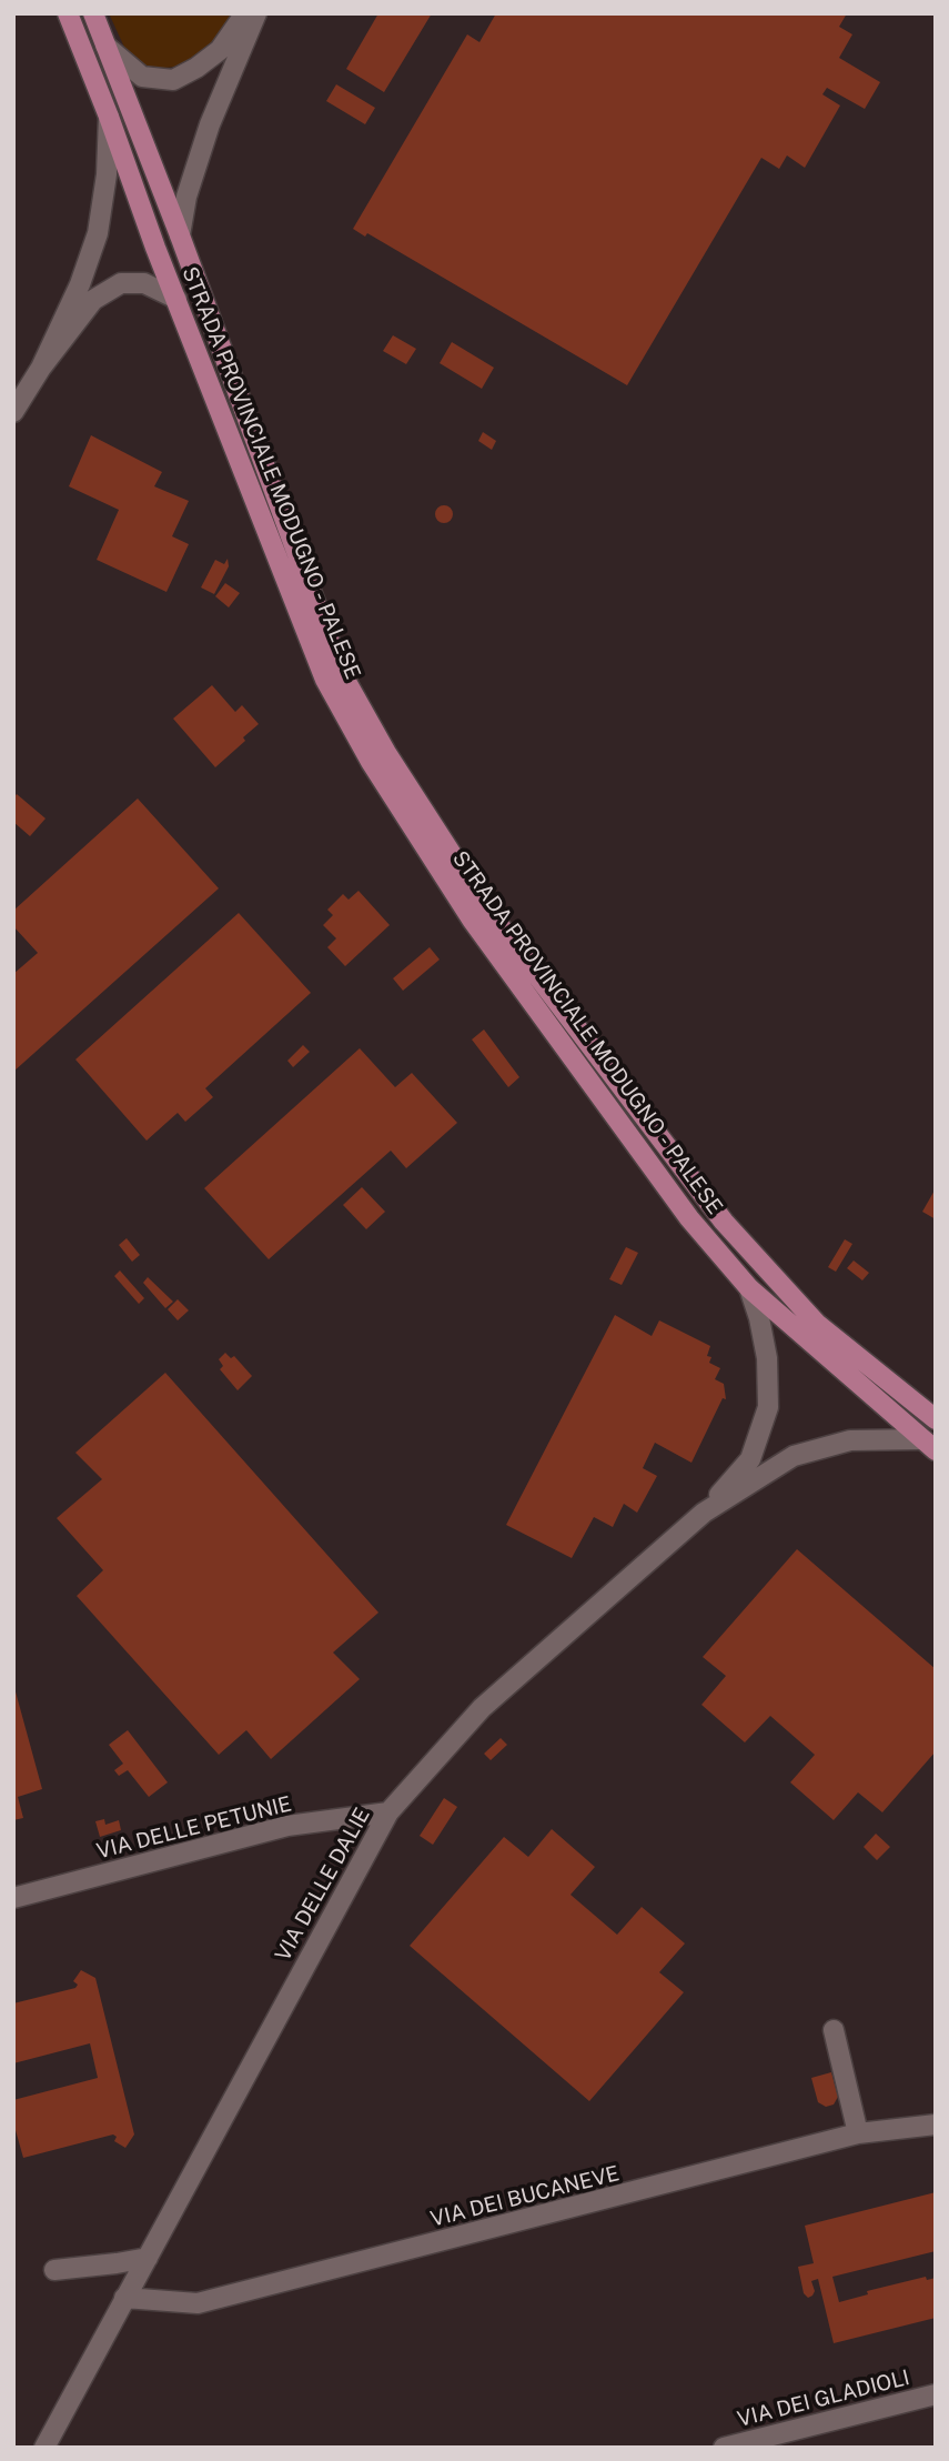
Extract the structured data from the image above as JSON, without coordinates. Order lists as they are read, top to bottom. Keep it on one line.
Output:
{"streets":{"main road":["STRADA PROVINCIALE MODUGNO - PALESE"],"street":["VIA DELLE PETUNIE","VIA DELLE DALIE","VIA DEI BUCANEVE","VIA DEI GLADIOLI"]},"crossings":[["STRADA PROVINCIALE MODUGNO - PALESE","VIA DELLE DALIE"],["VIA DELLE PETUNIE","VIA DELLE DALIE"],["VIA DELLE DALIE","VIA DEI BUCANEVE"]]}
